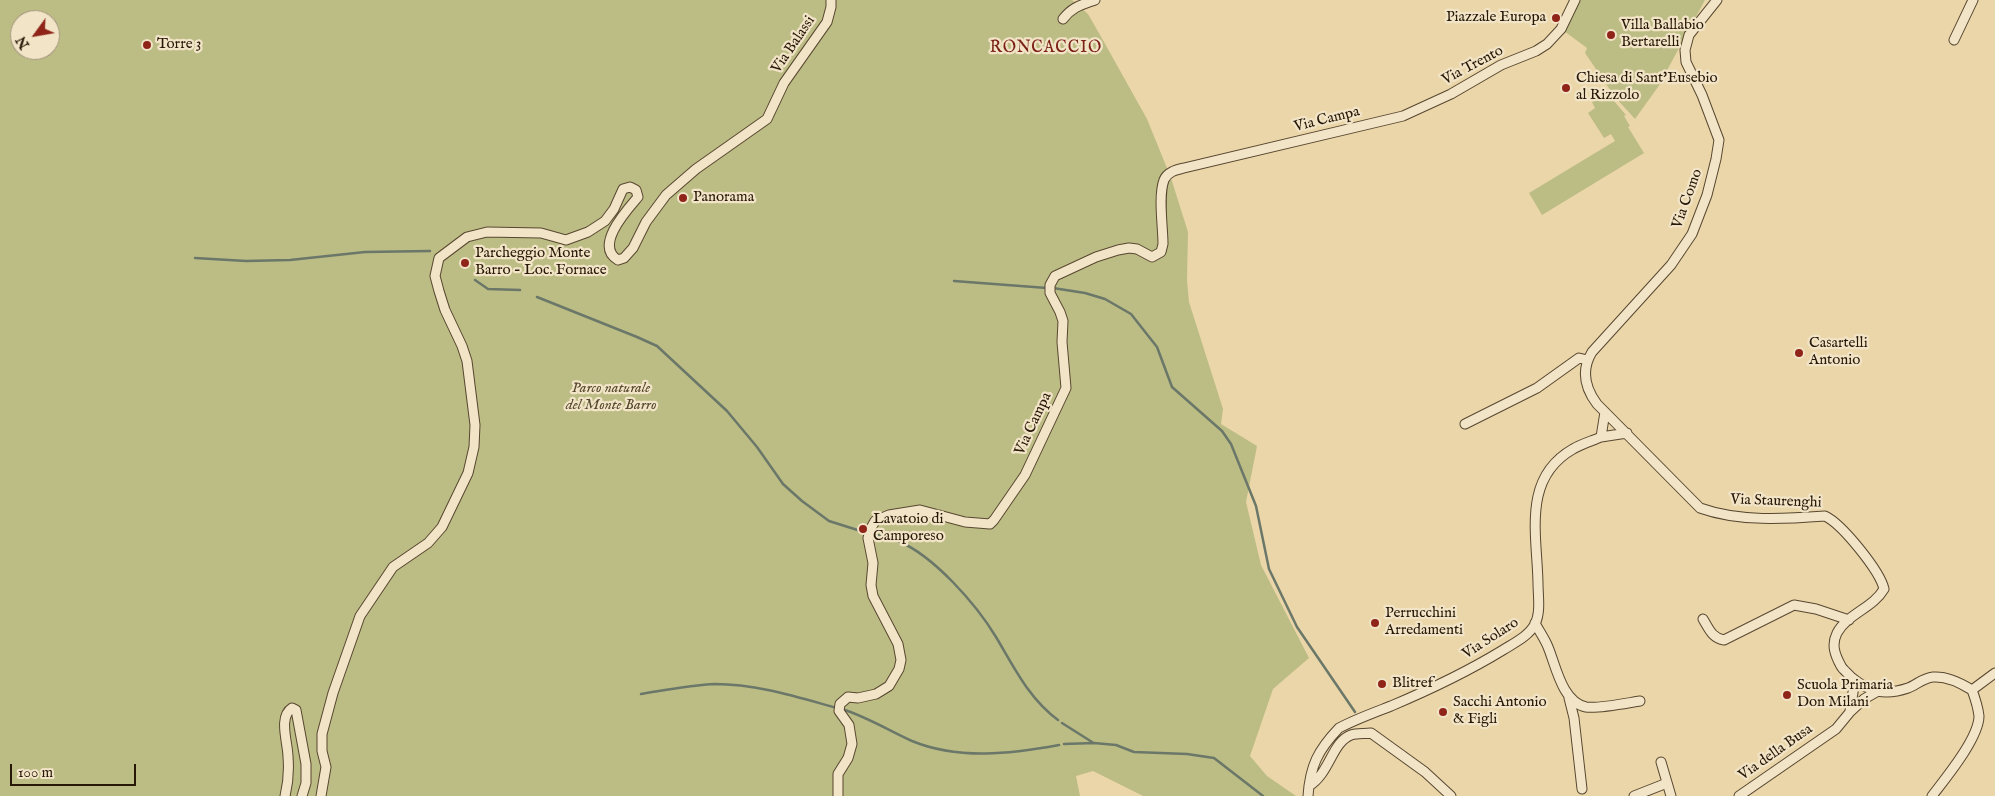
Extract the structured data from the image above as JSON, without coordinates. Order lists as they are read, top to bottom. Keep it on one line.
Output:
{"streets":{"street":["Via Balassi","Via Trento","Via Campa","Via Como","Via Staurenghi","Via Solaro","Via della Busa"]},"crossings":[["Via Trento","Via Campa"],["Via Staurenghi","Via Solaro"],["Via Staurenghi","Via della Busa"]],"districts":["RONCACCIO"],"parks":["Parco naturale del Monte Barro"],"places":["Piazzale Europa","Villa Ballabio Bertarelli","Torre 3","Chiesa di Sant'Eusebio al Rizzolo","Panorama","Parcheggio Monte Barro - Loc. Fornace","Casartelli Antonio","Lavatoio di Camporeso","Perrucchini Arredamenti","Blitref","Scuola Primaria Don Milani","Sacchi Antonio & Figli"],"scale_bar":"100 m","north":"bottom left"}
